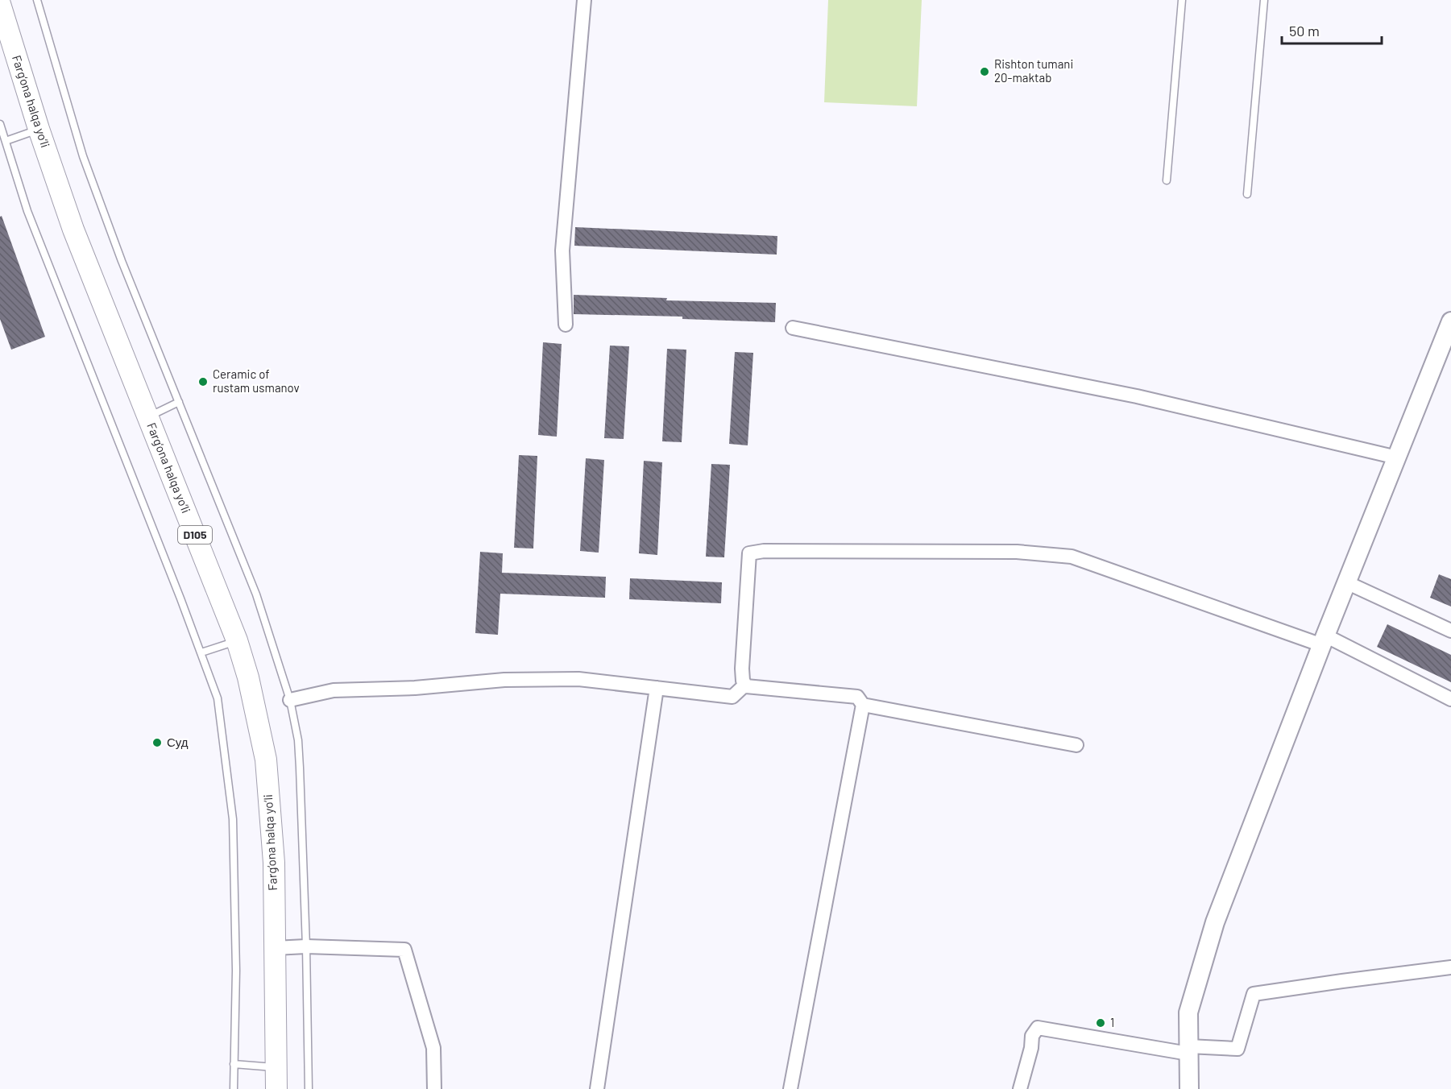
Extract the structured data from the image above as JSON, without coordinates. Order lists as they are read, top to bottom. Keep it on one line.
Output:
{"streets":{"main road":["Farg‘ona halqa yo‘li","D105"]},"places":["Rishton tumani 20-maktab","Ceramic of rustam usmanov","Суд","1"],"scale_bar":"50 m"}
